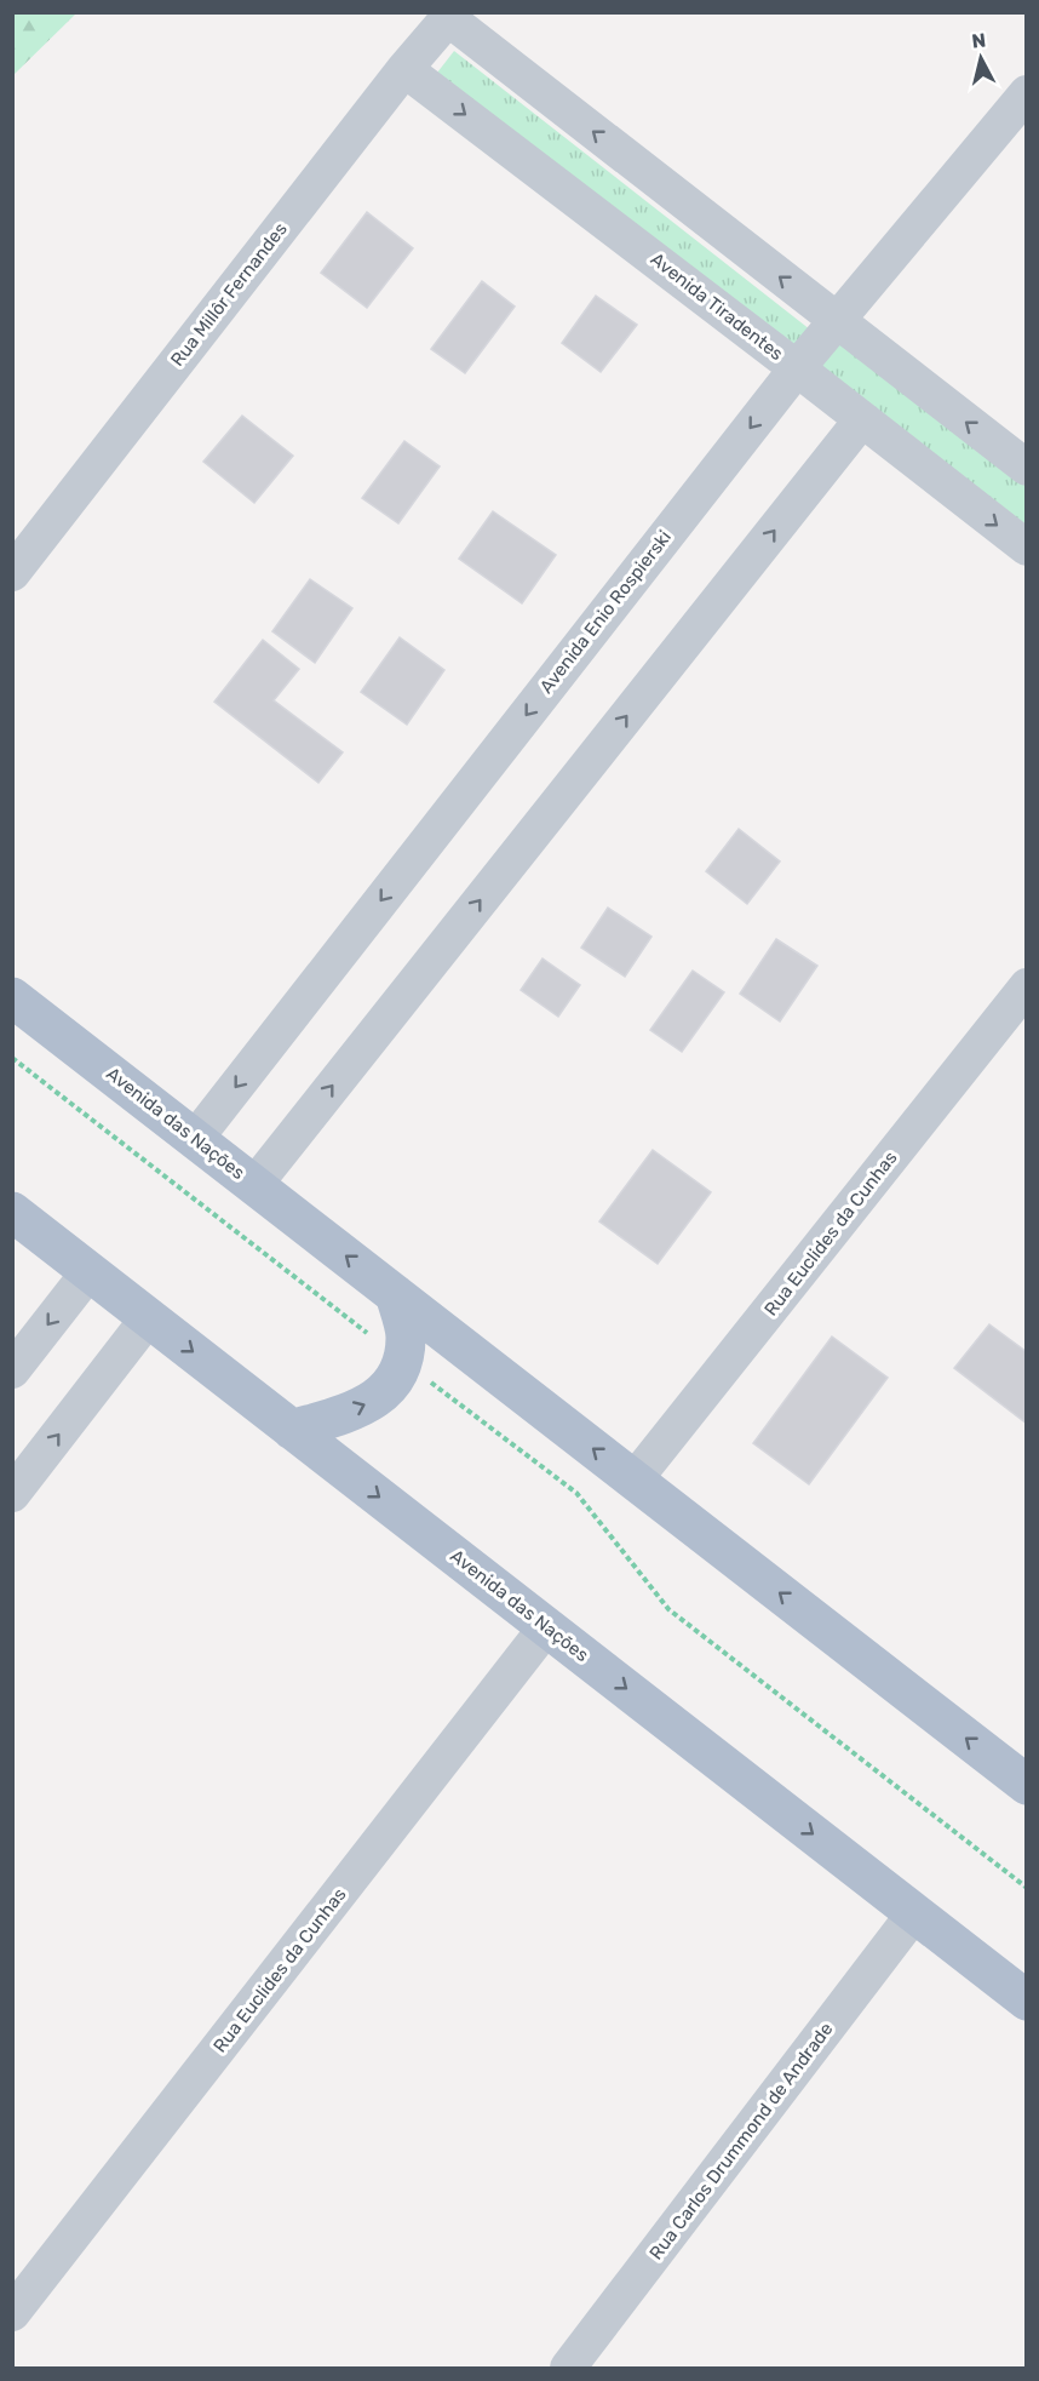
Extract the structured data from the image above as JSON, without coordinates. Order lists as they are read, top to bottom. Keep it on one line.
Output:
{"streets":{"main road":["Avenida das Nações"],"street":["Rua Millôr Fernandes","Avenida Tiradentes","Avenida Enio Rospierski","Rua Euclides da Cunhas","Rua Carlos Drummond de Andrade"]},"crossings":[["Rua Millôr Fernandes","Avenida Tiradentes"],["Rua Millôr Fernandes","Avenida Enio Rospierski"],["Avenida Tiradentes","Avenida Enio Rospierski"],["Avenida Enio Rospierski","Avenida das Nações"],["Avenida das Nações","Rua Euclides da Cunhas"],["Avenida das Nações","Rua Carlos Drummond de Andrade"]],"one_way":["Rua Millôr Fernandes","Avenida Tiradentes"],"north":"top"}
